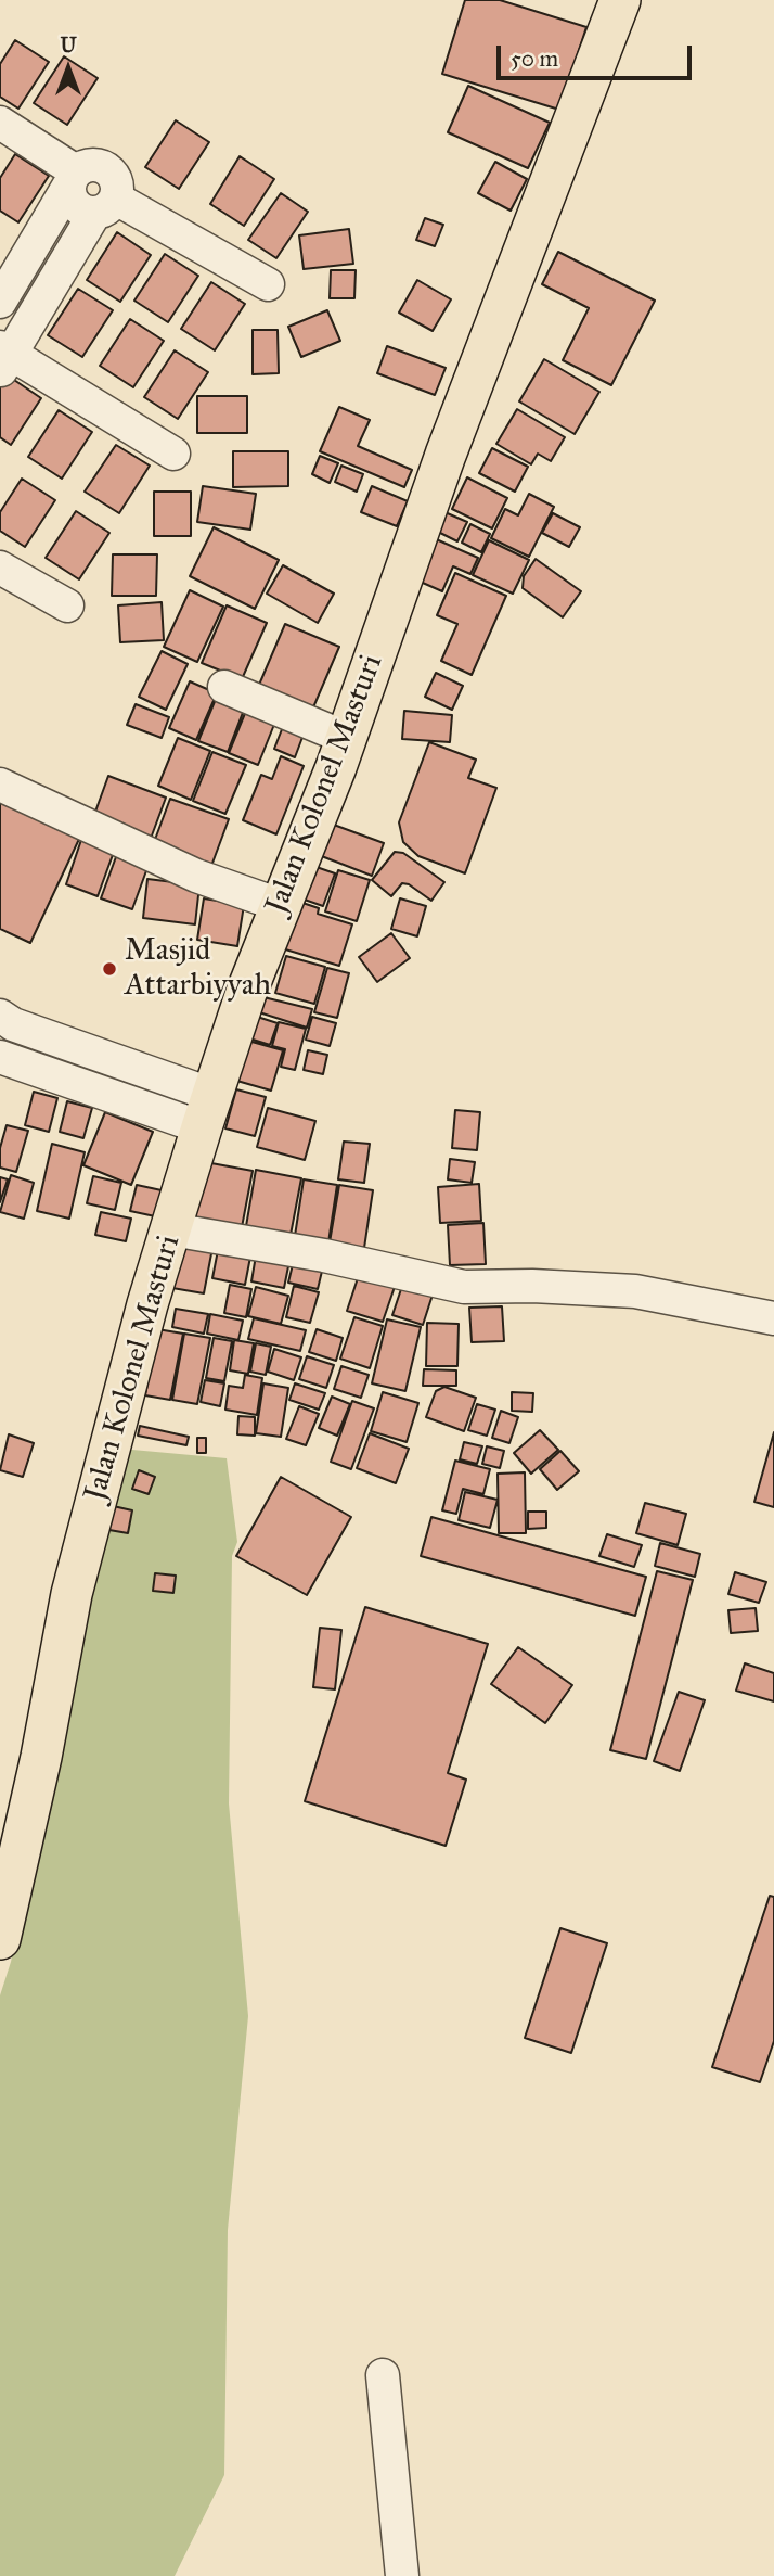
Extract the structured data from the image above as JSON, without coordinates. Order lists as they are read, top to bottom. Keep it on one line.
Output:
{"streets":{"main road":["Jalan Kolonel Masturi"]},"places":["Masjid Attarbiyyah"],"scale_bar":"50 m","north":"top"}
